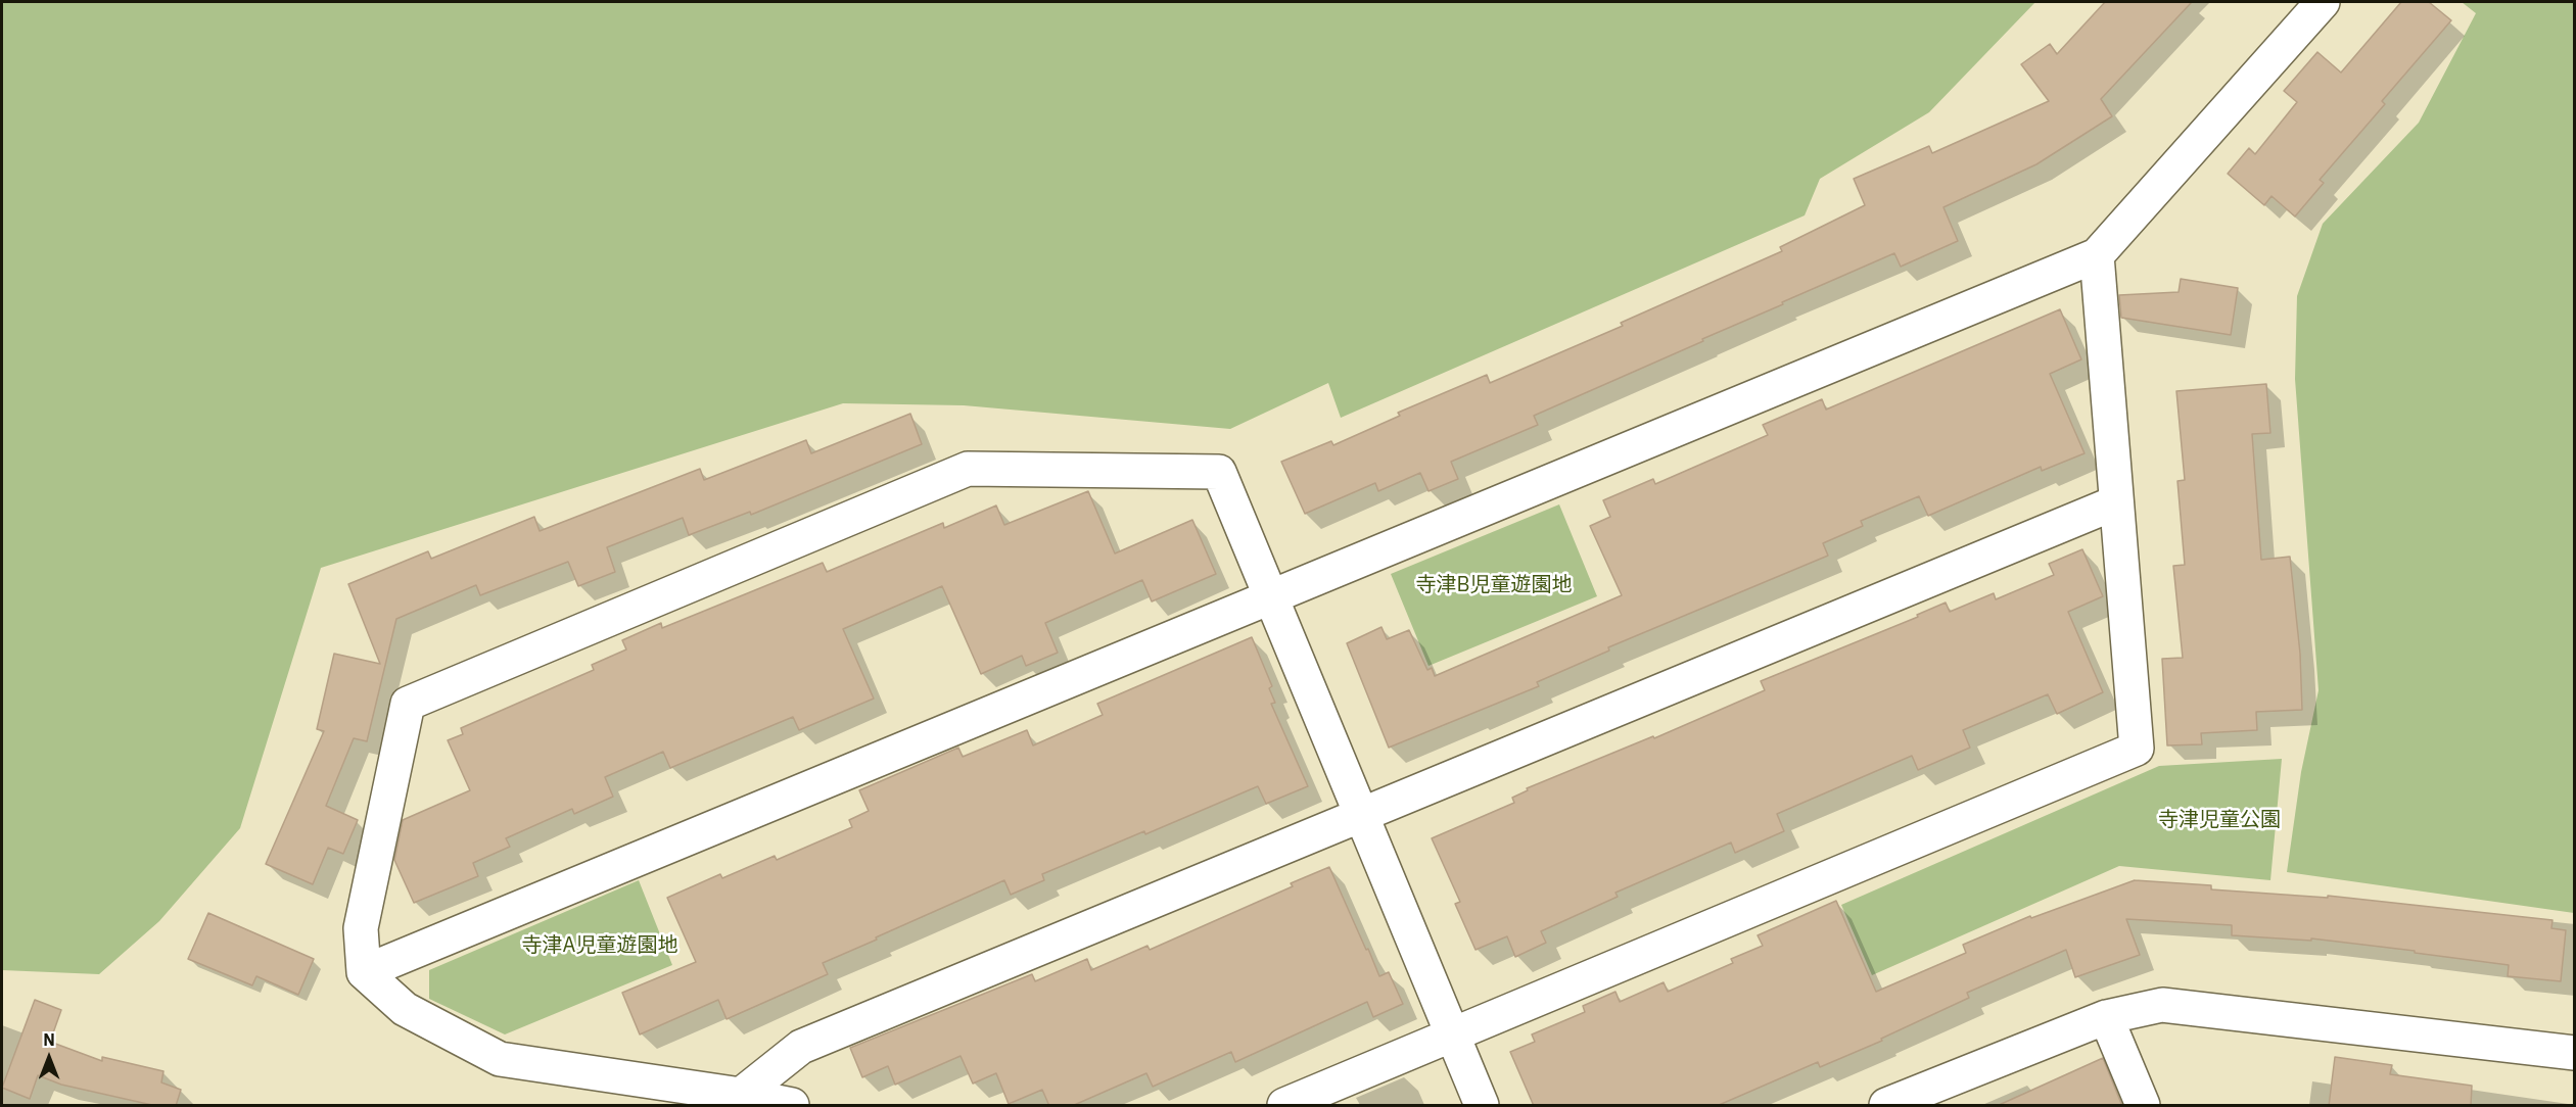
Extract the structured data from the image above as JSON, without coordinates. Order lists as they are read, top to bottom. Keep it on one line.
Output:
{"parks":["寺津B児童遊園地","寺津児童公園","寺津A児童遊園地"],"north":"top"}
